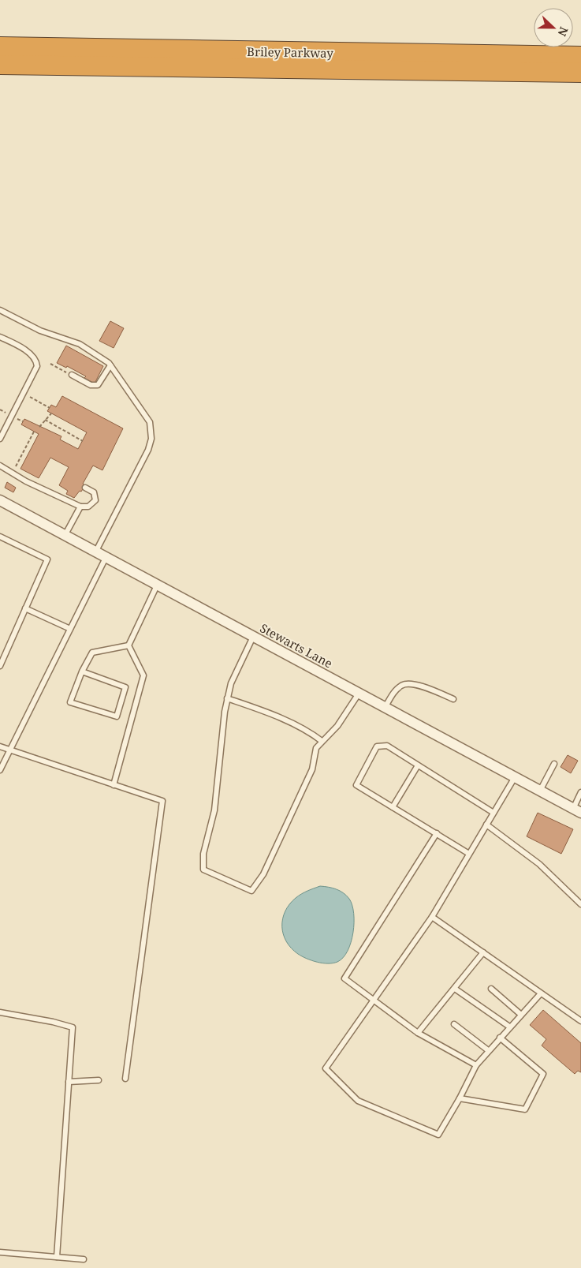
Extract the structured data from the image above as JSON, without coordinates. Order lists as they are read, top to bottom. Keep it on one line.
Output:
{"streets":{"highway":["Briley Parkway"],"street":["Stewarts Lane"]},"north":"right"}
